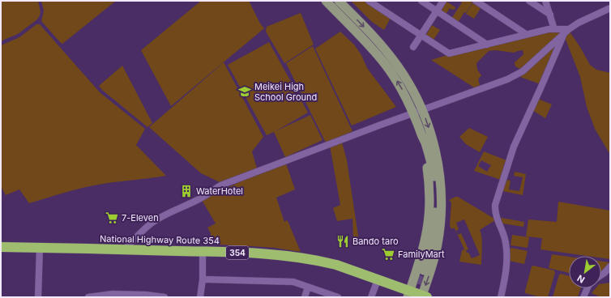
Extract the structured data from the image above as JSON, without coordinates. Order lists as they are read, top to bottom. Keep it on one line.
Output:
{"streets":{"highway":["National Highway Route 354","354"]},"places":{"school or university":["Meikei High School Ground"],"building":["WaterHotel"],"supermarket":["7-Eleven","FamilyMart"],"restaurant":["Bando taro"]},"north":"bottom left"}
